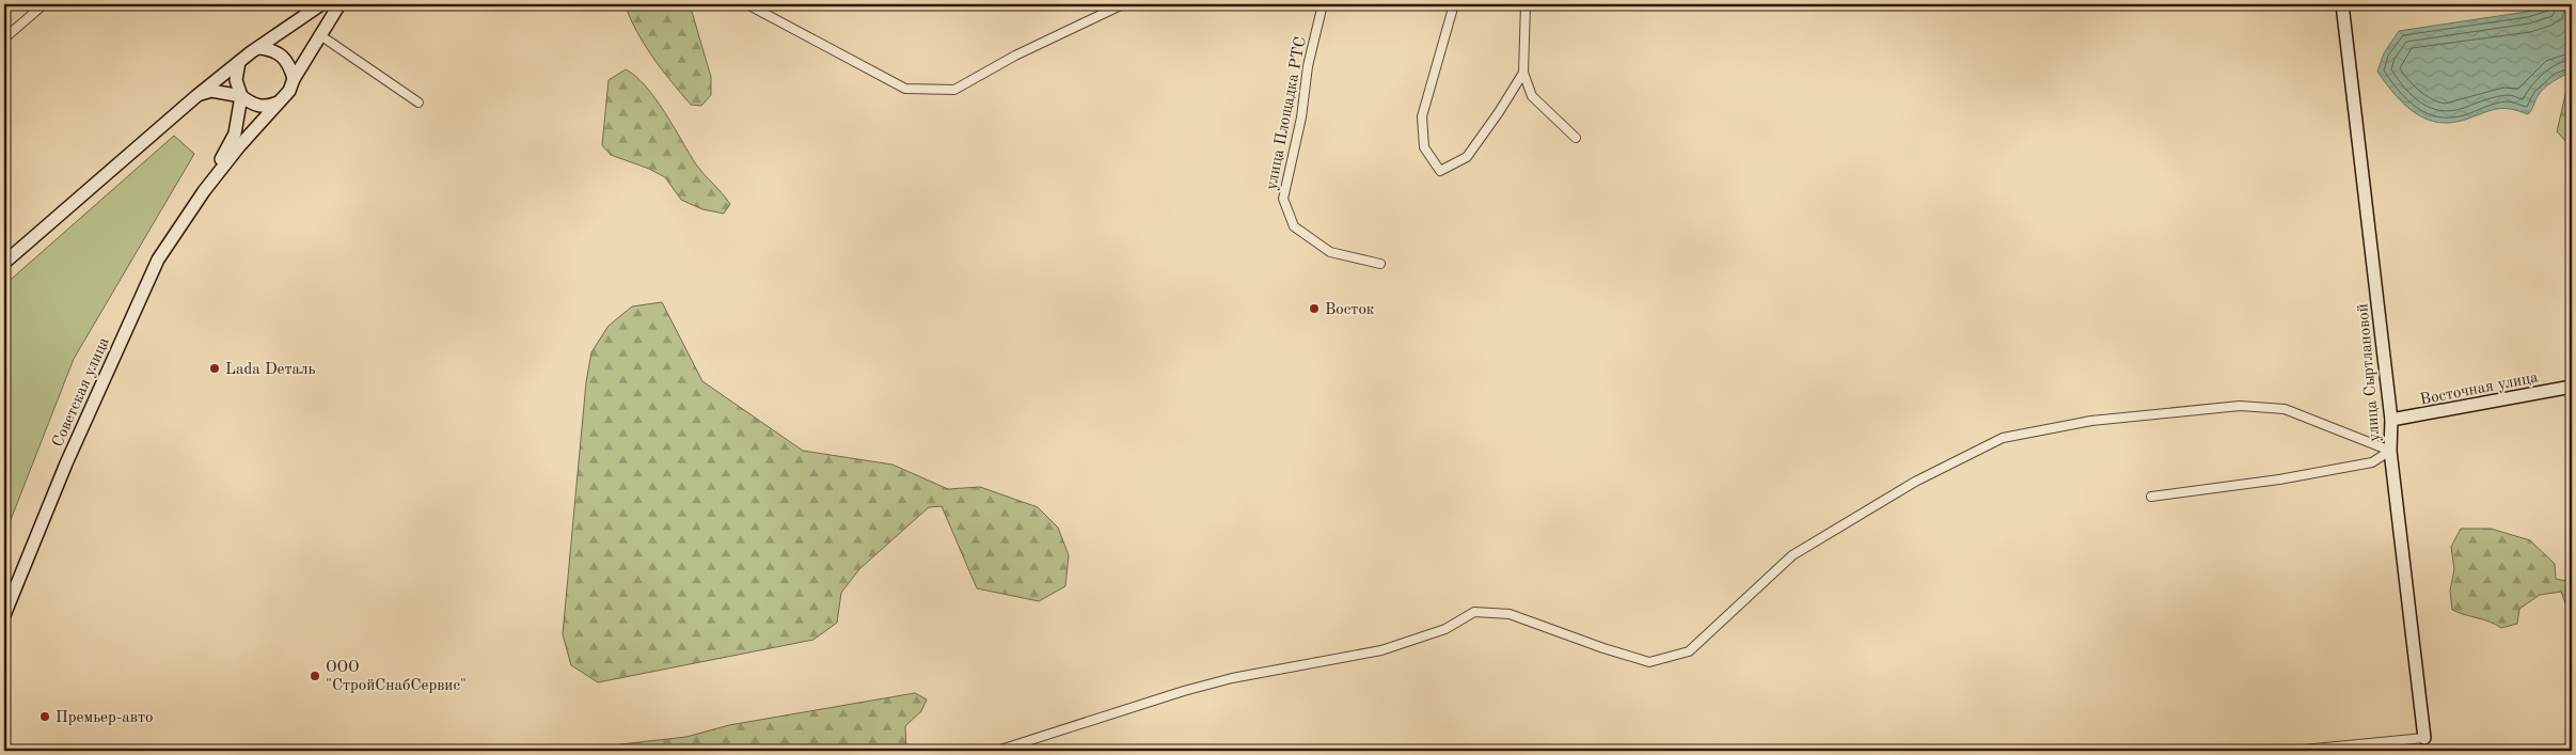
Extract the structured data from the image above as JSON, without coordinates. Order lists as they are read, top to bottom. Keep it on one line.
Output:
{"streets":{"main road":["улица Сыртлановой","Восточная улица","Советская улица"],"street":["улица Площадка РТС"]},"crossings":[["улица Сыртлановой","Восточная улица"]],"places":["Восток","Lada Dеталь","ООО \"СтройСнабСервис\"","Премьер-авто"]}
